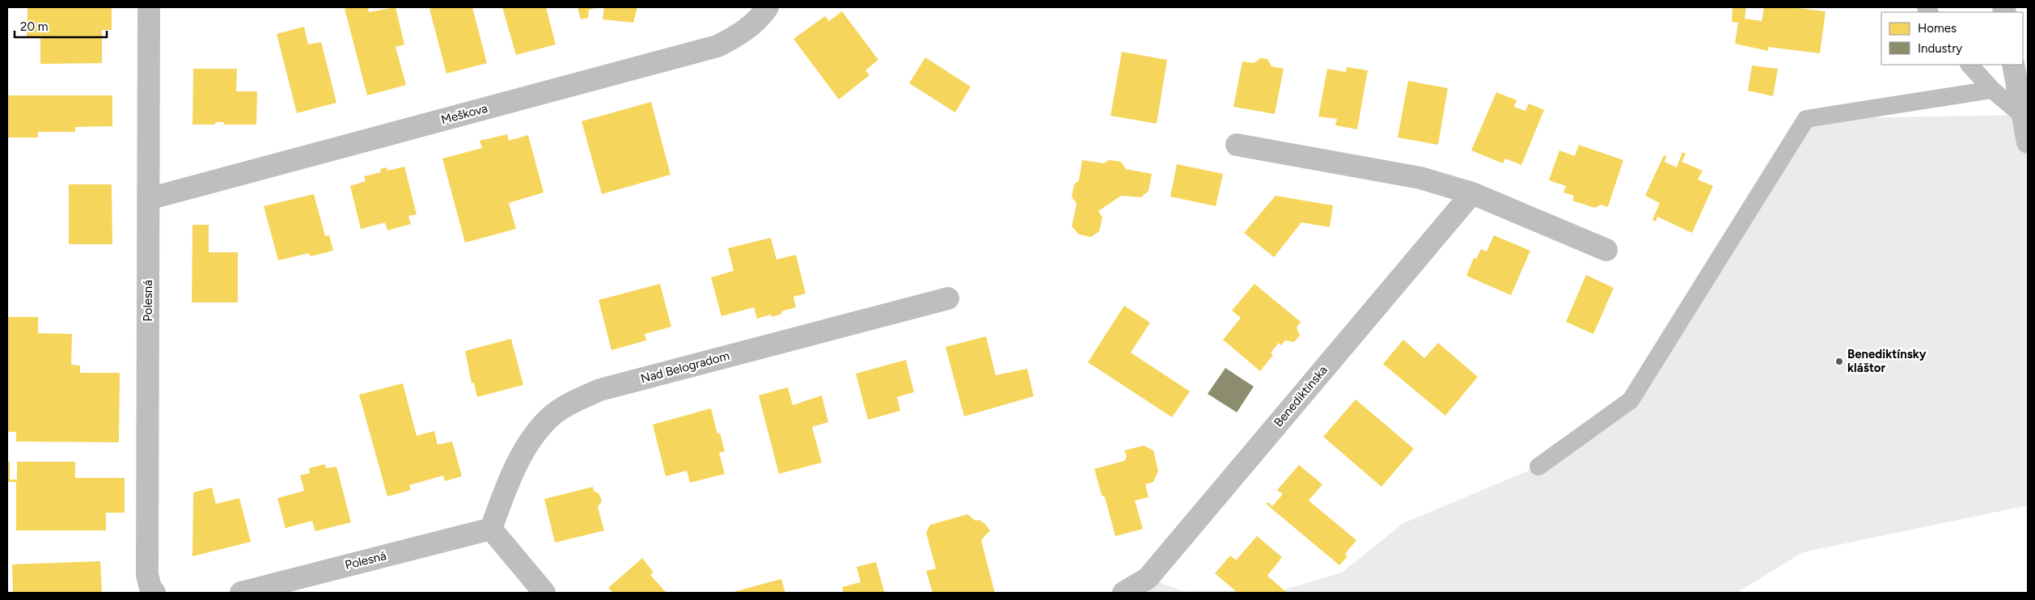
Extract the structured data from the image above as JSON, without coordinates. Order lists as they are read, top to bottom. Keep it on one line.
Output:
{"streets":{"street":["Meškova","Polesná","Nad Belogradom","Benediktínska"]},"crossings":[["Meškova","Polesná"],["Polesná","Nad Belogradom"]],"places":["Benediktínsky kláštor"],"legend":["Homes","Industry"],"scale_bar":"20 m"}
